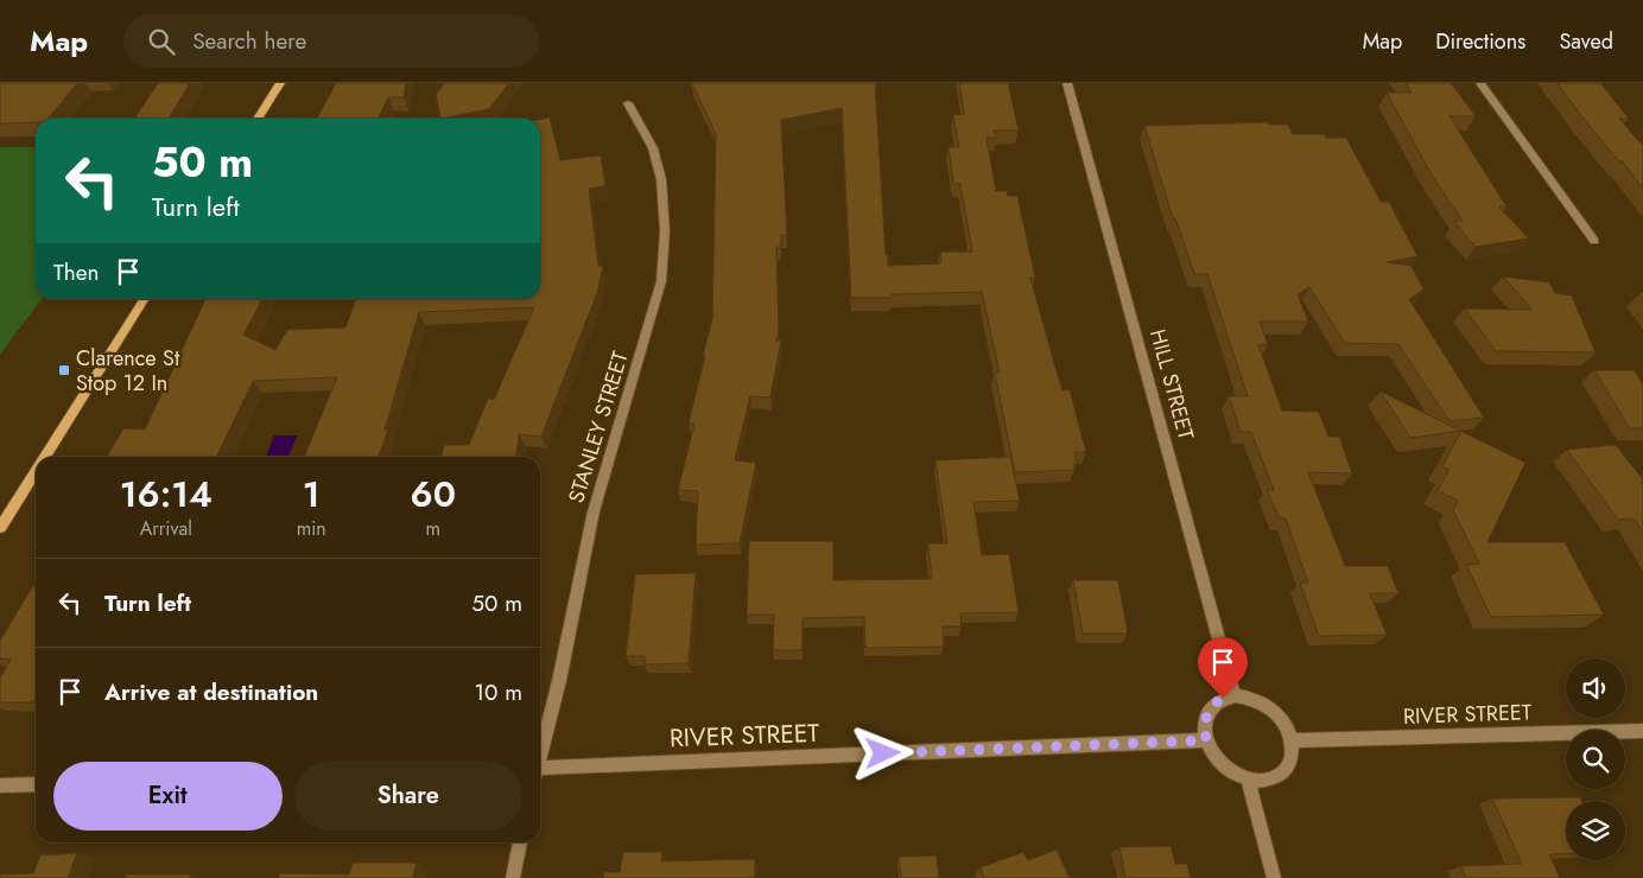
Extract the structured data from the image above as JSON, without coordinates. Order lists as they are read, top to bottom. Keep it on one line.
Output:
{"streets":{"street":["HILL STREET","STANLEY STREET","RIVER STREET"]},"crossings":[["HILL STREET","RIVER STREET"]],"places":{"transit":["Clarence St Stop 12 In"]},"page":{"header":"Map","search":"Search here","nav":["Map","Directions","Saved"],"turn":["50 m","Turn left"],"then":"Then","eta":["16:14","Arrival","1","min","60","m"],"list":[{"name":"Turn left","value":"50 m"},{"name":"Arrive at destination","value":"10 m"}],"buttons":["Exit","Share"]}}
